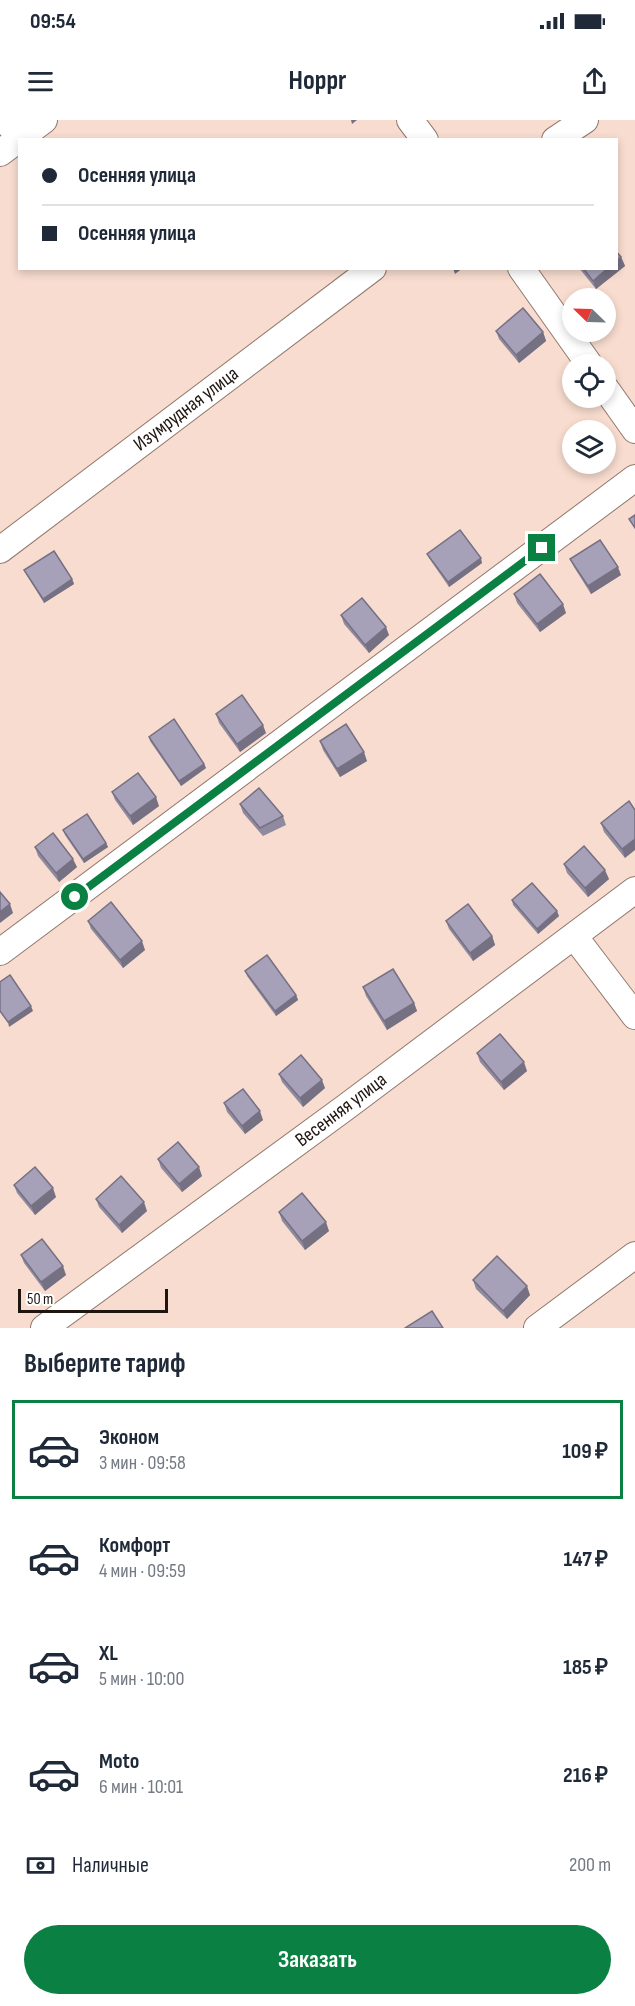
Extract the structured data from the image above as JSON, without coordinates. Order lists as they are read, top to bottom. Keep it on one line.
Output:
{"streets":{"street":["Изумрудная улица","Весенняя улица"]},"scale_bar":"50 m","north":"top left","page":{"status":"09:54","header":"Hoppr","banner":["Осенняя улица","Осенняя улица"],"scale":"50 m","heading":"Выберите тариф","list":[{"name":"Эконом","note":"3 мин · 09:58","value":"109 ₽"},{"name":"Комфорт","note":"4 мин · 09:59","value":"147 ₽"},{"name":"XL","note":"5 мин · 10:00","value":"185 ₽"},{"name":"Moto","note":"6 мин · 10:01","value":"216 ₽"}],"pay":["Наличные","200 m"],"buttons":"Заказать"}}
